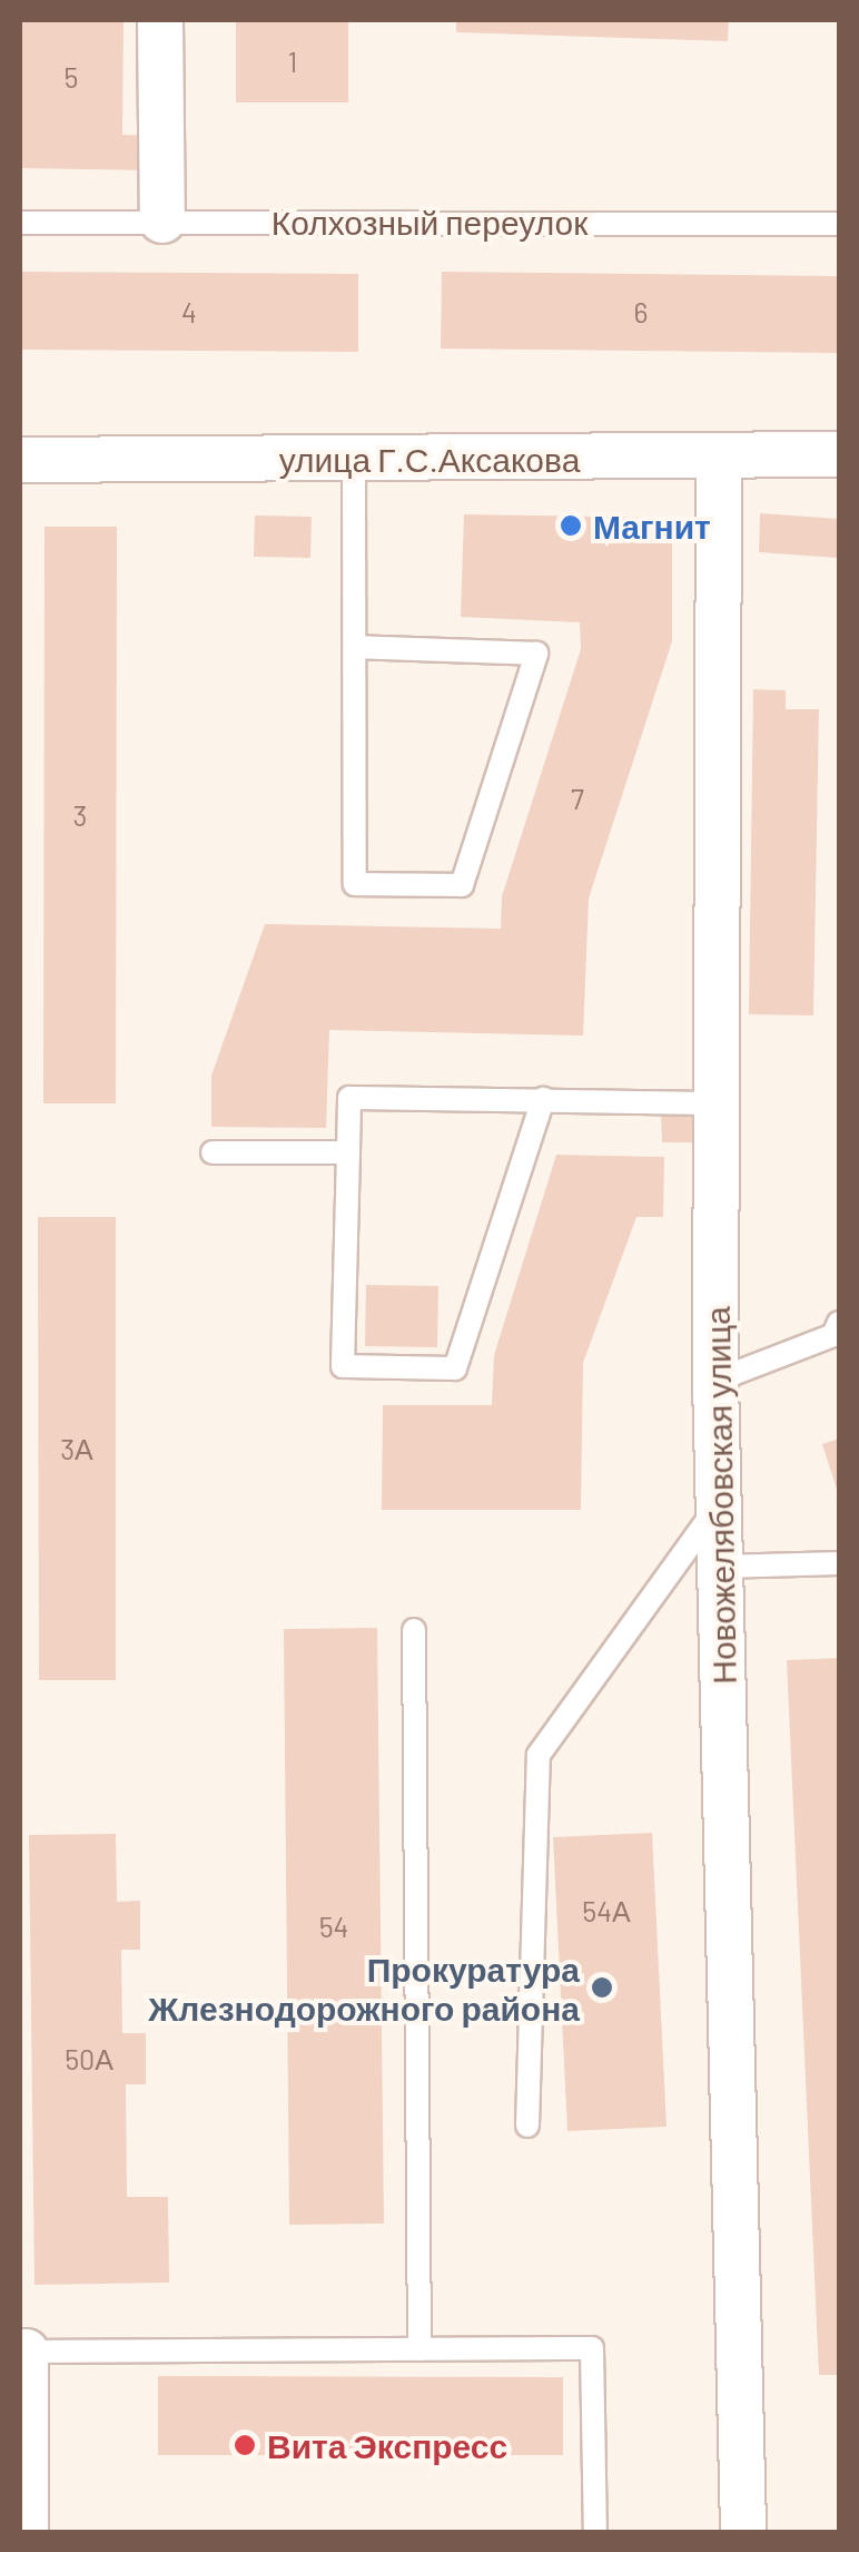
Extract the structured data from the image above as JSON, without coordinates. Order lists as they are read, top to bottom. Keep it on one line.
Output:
{"streets":{"street":["улица Г.С.Аксакова","Новожелябовская улица"],"lane":["Колхозный переулок"]},"crossings":[["улица Г.С.Аксакова","Новожелябовская улица"]],"places":["Магнит","Прокуратура Жлезнодорожного района","Вита Экспресс"],"house_numbers":["1","5","4","6","7","3","3А","54А","54","50А"]}
